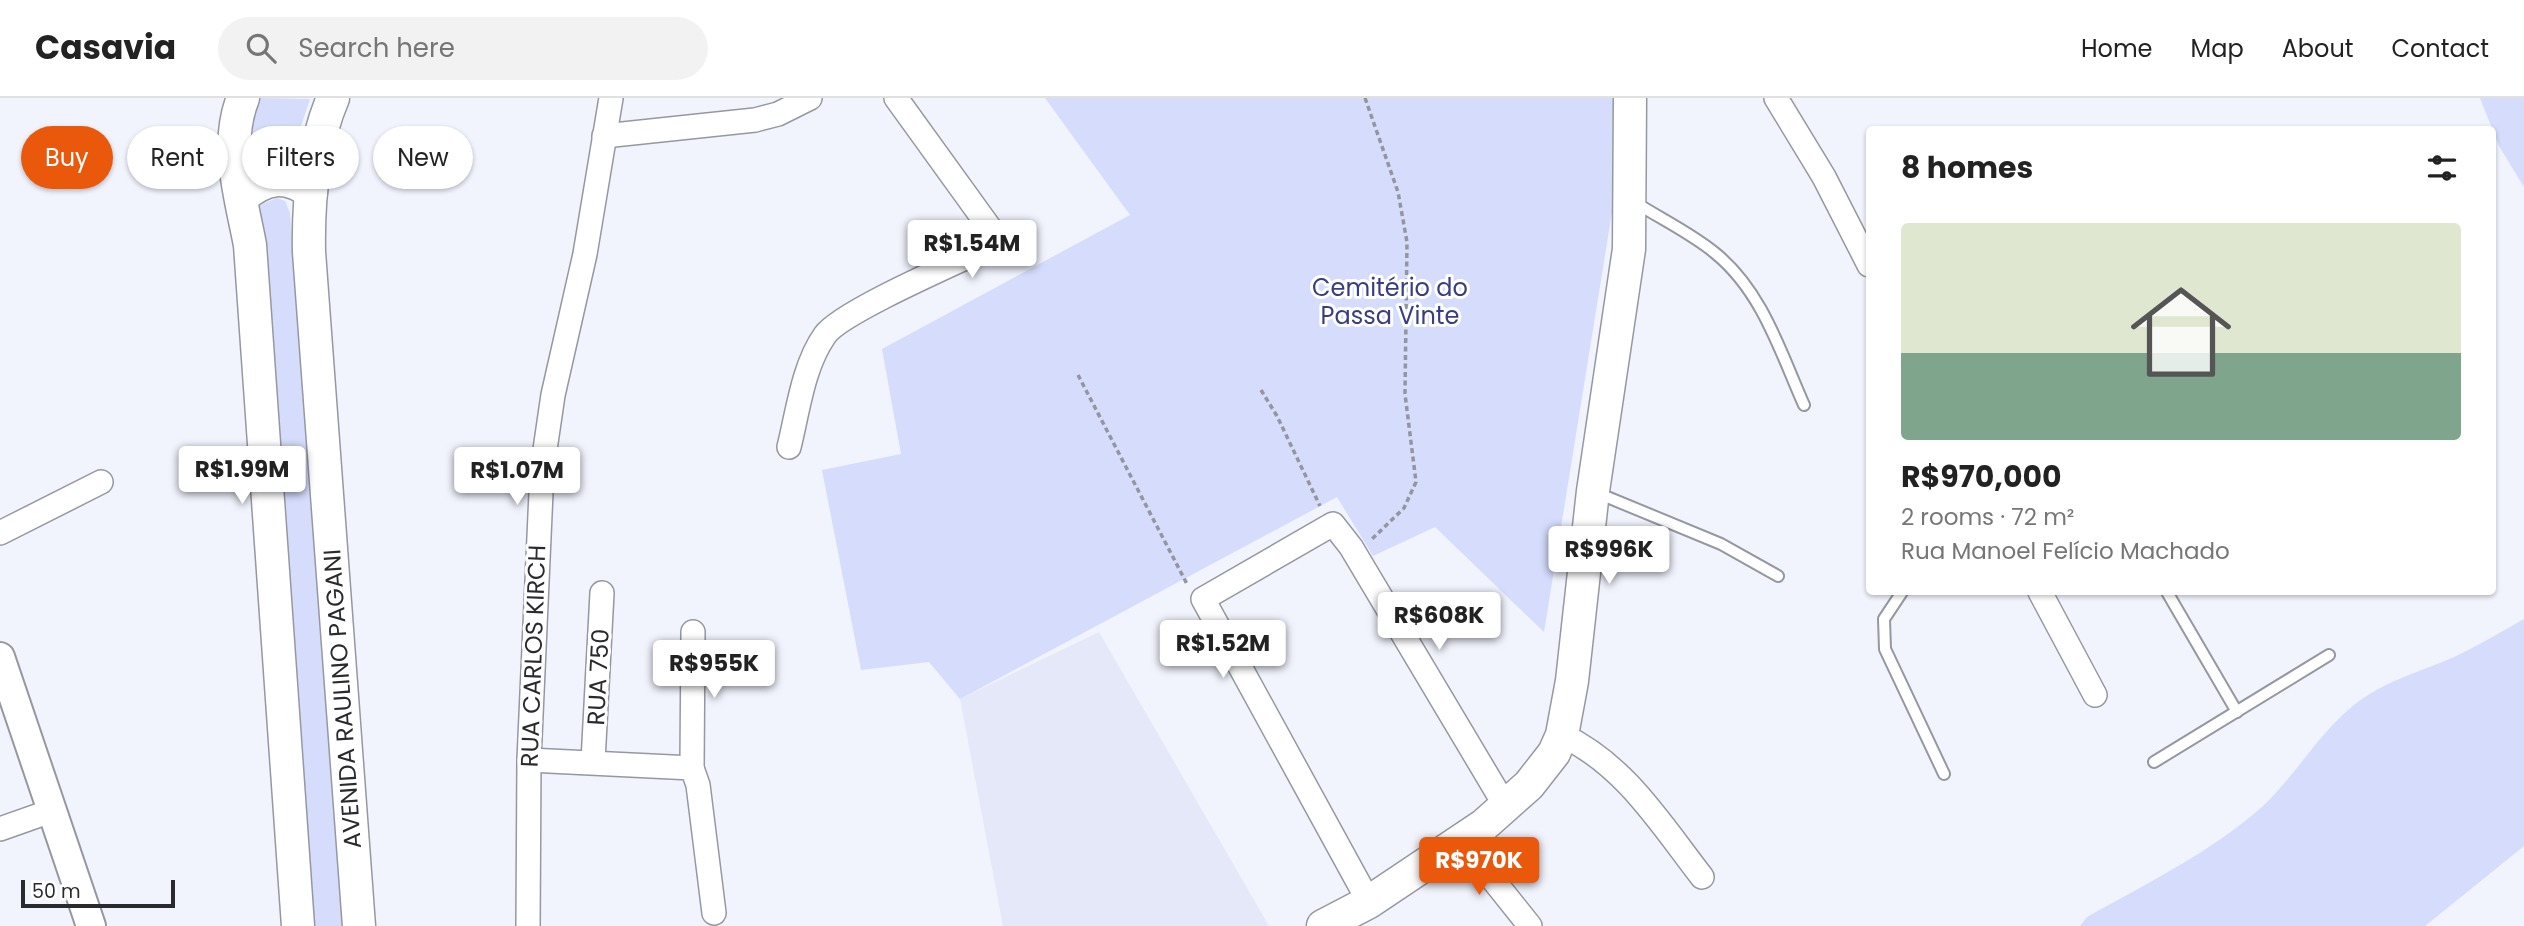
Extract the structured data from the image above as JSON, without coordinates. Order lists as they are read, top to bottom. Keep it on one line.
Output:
{"streets":{"main road":["AVENIDA RAULINO PAGANI"],"street":["RUA CARLOS KIRCH","RUA 750"]},"parks":["Cemitério do Passa Vinte"],"scale_bar":"50 m","page":{"header":"Casavia","search":"Search here","nav":["Home","Map","About","Contact"],"chip":["Buy","Rent","Filters","New"],"heading":"8 homes","list":[{"name":"R$970,000","note":"2 rooms · 72 m² · Rua Manoel Felício Machado"}],"price":["R$1.54M","R$1.99M","R$1.07M","R$996K","R$608K","R$1.52M","R$955K","R$970K"],"scale":"50 m"}}
